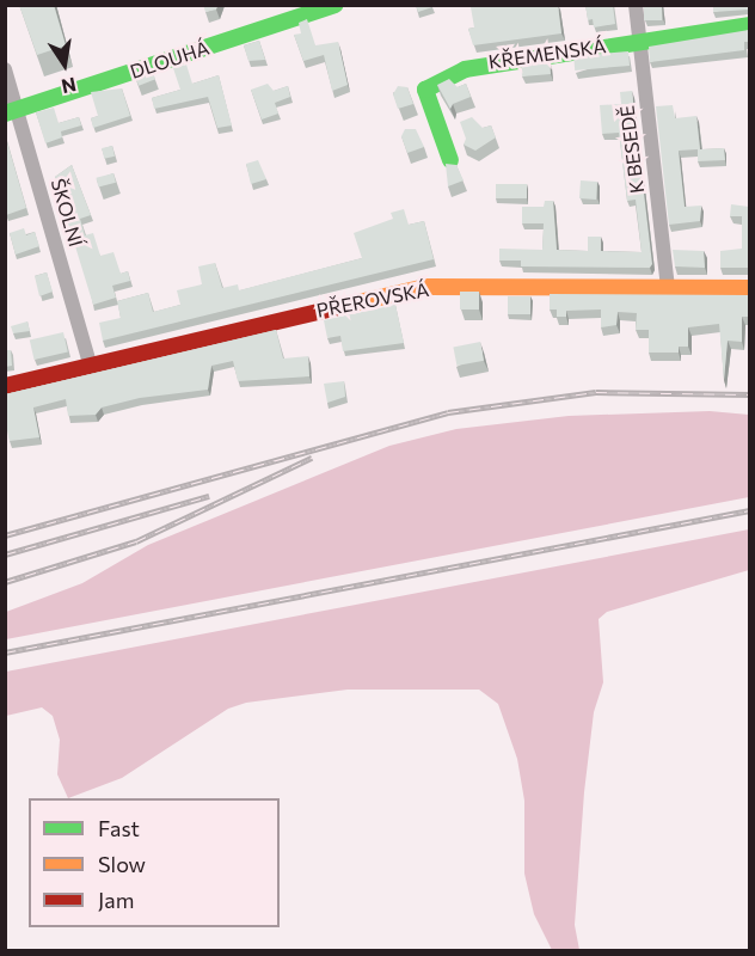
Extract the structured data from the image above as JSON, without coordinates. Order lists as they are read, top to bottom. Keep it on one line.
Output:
{"streets":{"street":["KŘEMENSKÁ","DLOUHÁ","K BESEDĚ","ŠKOLNÍ","PŘEROVSKÁ"]},"crossings":[["KŘEMENSKÁ","K BESEDĚ"],["DLOUHÁ","ŠKOLNÍ"],["K BESEDĚ","PŘEROVSKÁ"],["ŠKOLNÍ","PŘEROVSKÁ"]],"legend":["Fast","Slow","Jam"],"north":"bottom"}
